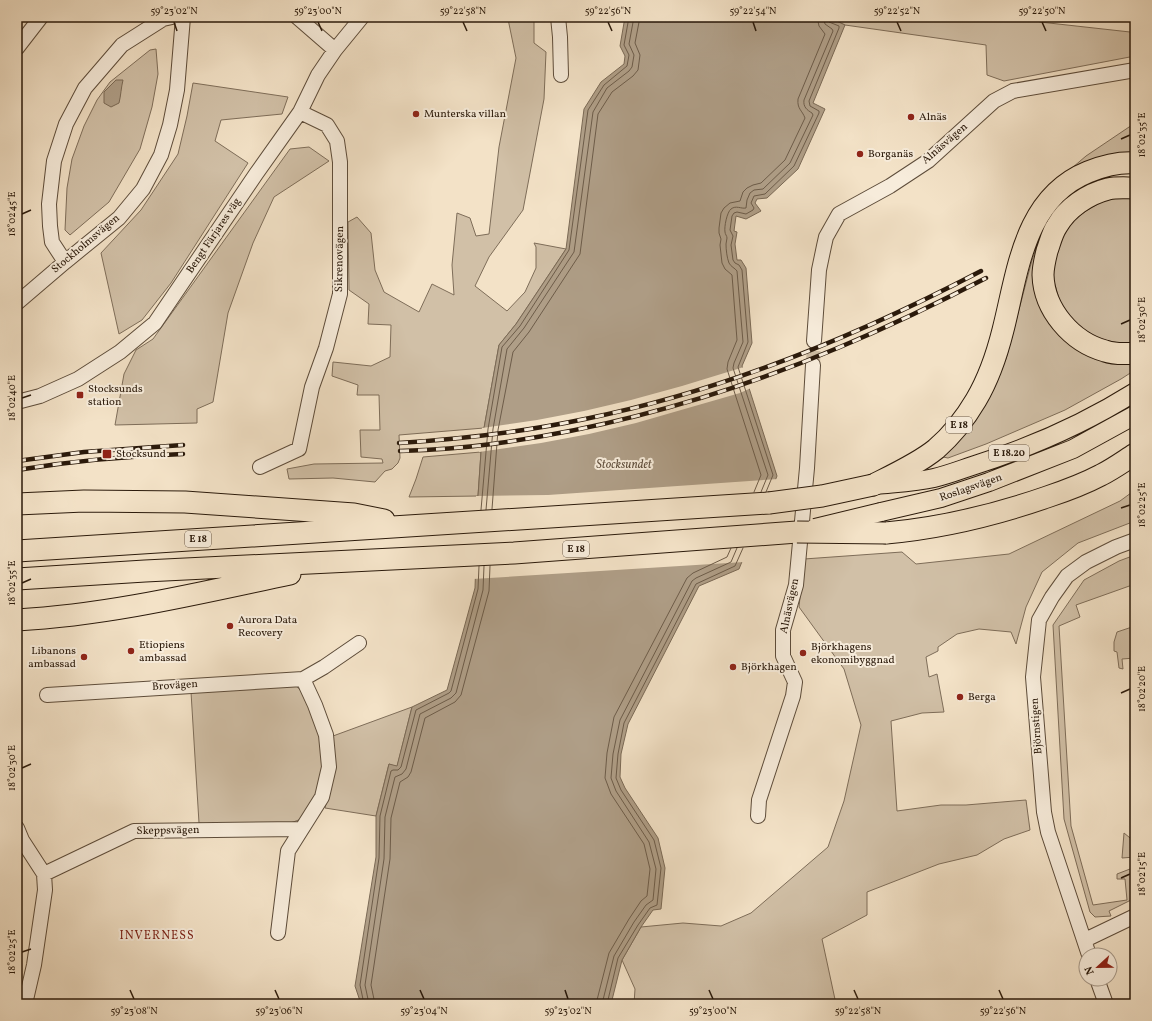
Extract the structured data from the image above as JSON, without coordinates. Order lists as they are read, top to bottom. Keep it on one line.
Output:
{"streets":{"highway":["E 18"],"main road":["E 18.20","Roslagsvägen"],"street":["Alnäsvägen","Bengt Färjares väg","Stockholmsvägen","Sikrenovägen","Brovägen","Björnstigen","Skeppsvägen"]},"crossings":[["Bengt Färjares väg","Sikrenovägen"],["E 18","Roslagsvägen"]],"districts":["INVERNESS"],"water":["Stocksundet"],"places":{"other":["Munterska villan","Alnäs","Borganäs","Aurora Data Recovery","Etiopiens ambassad","Björkhagens ekonomibyggnad","Libanons ambassad","Björkhagen","Berga"],"transit":["Stocksunds station","Stocksund"]},"north":"left","coordinates":["59°23'02\"N","59°23'00\"N","59°22'58\"N","59°22'56\"N","59°22'54\"N","59°22'52\"N","59°22'50\"N","18°02'35\"E","18°02'45\"E","18°02'30\"E","18°02'40\"E","18°02'25\"E","18°02'20\"E","18°02'15\"E","59°23'08\"N","59°23'06\"N","59°23'04\"N"]}
